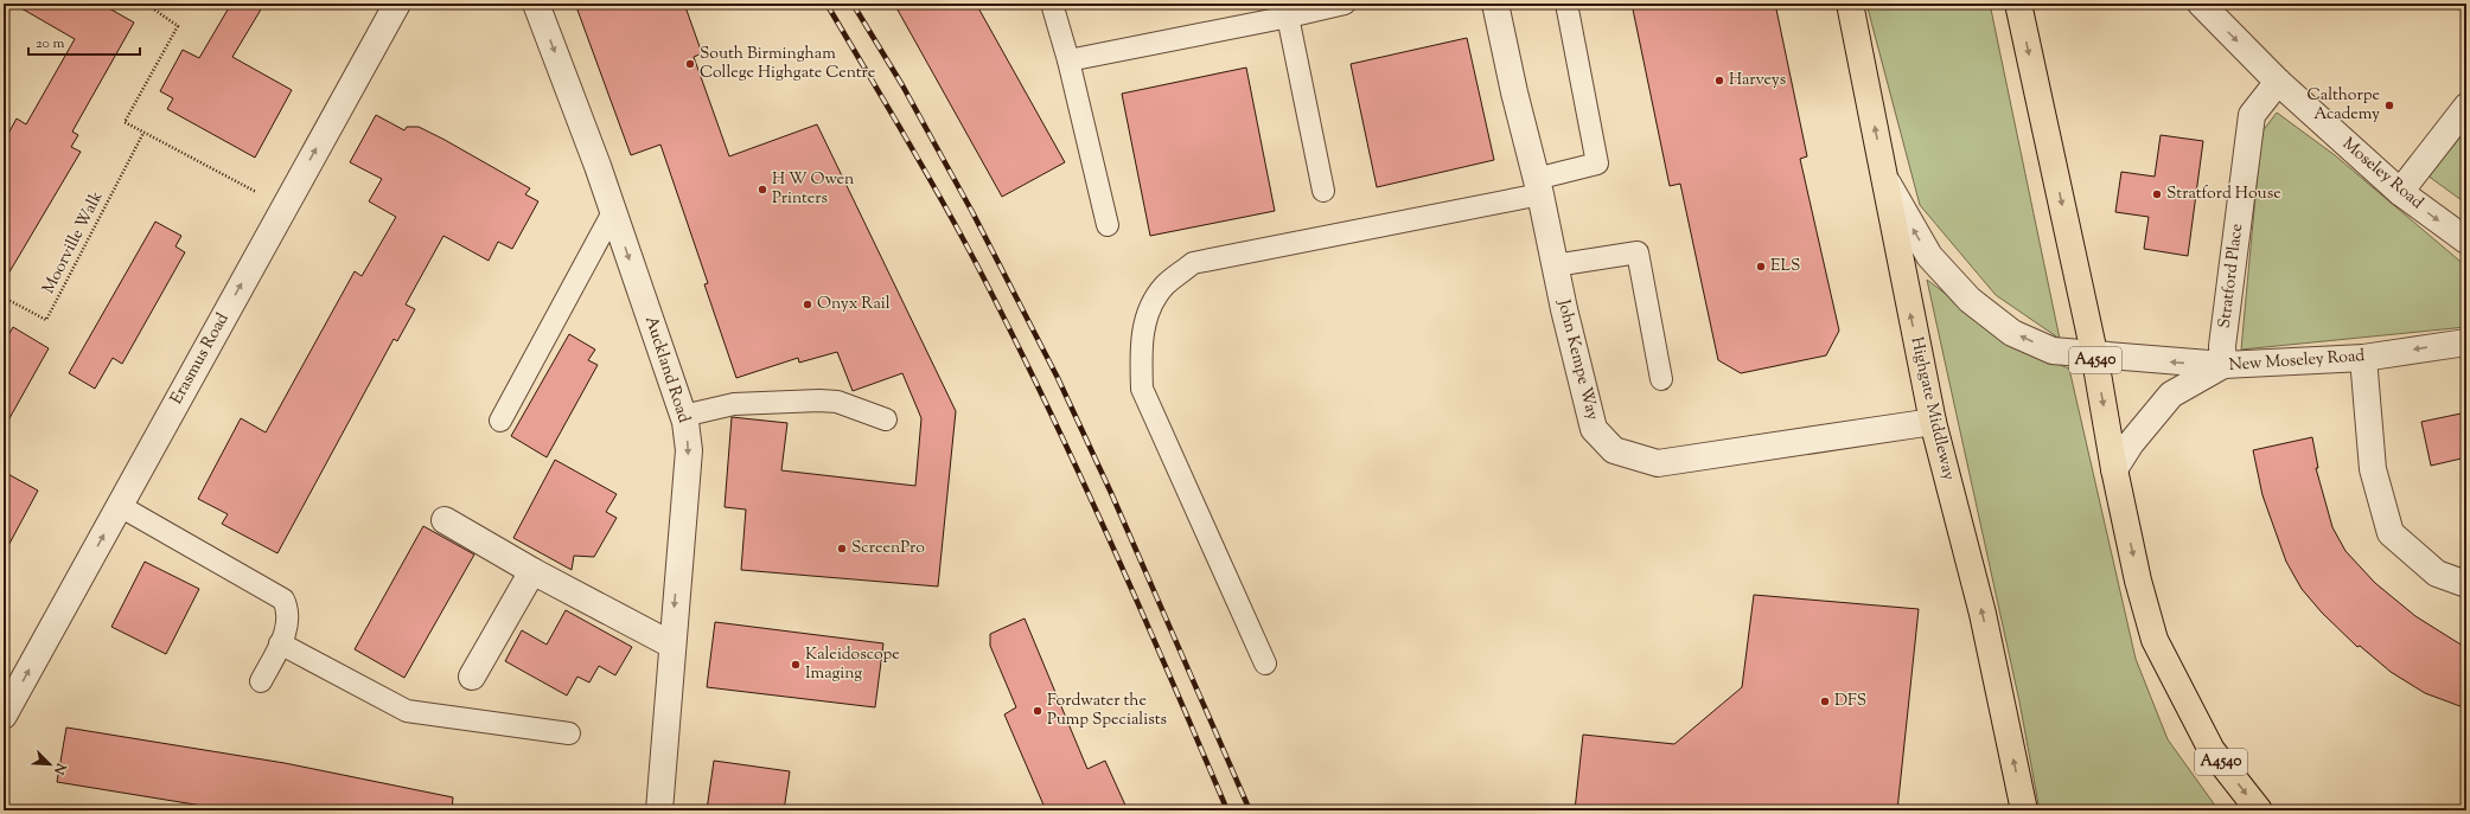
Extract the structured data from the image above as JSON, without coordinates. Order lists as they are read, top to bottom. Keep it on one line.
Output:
{"streets":{"highway":["A4540","Highgate Middleway"],"street":["Moseley Road","Stratford Place","Erasmus Road","John Kempe Way","New Moseley Road","Auckland Road"],"path":["Moorville Walk"]},"crossings":[["Moseley Road","Stratford Place"],["Stratford Place","New Moseley Road"],["John Kempe Way","Highgate Middleway"],["A4540","New Moseley Road"]],"one_way":["Moseley Road","Erasmus Road","Auckland Road"],"places":["South Birmingham College Highgate Centre","Harveys","Calthorpe Academy","H W Owen Printers","Stratford House","ELS","Onyx Rail","ScreenPro","Kaleidoscope Imaging","DFS","Fordwater the Pump Specialists"],"scale_bar":"20 m","north":"bottom right"}
